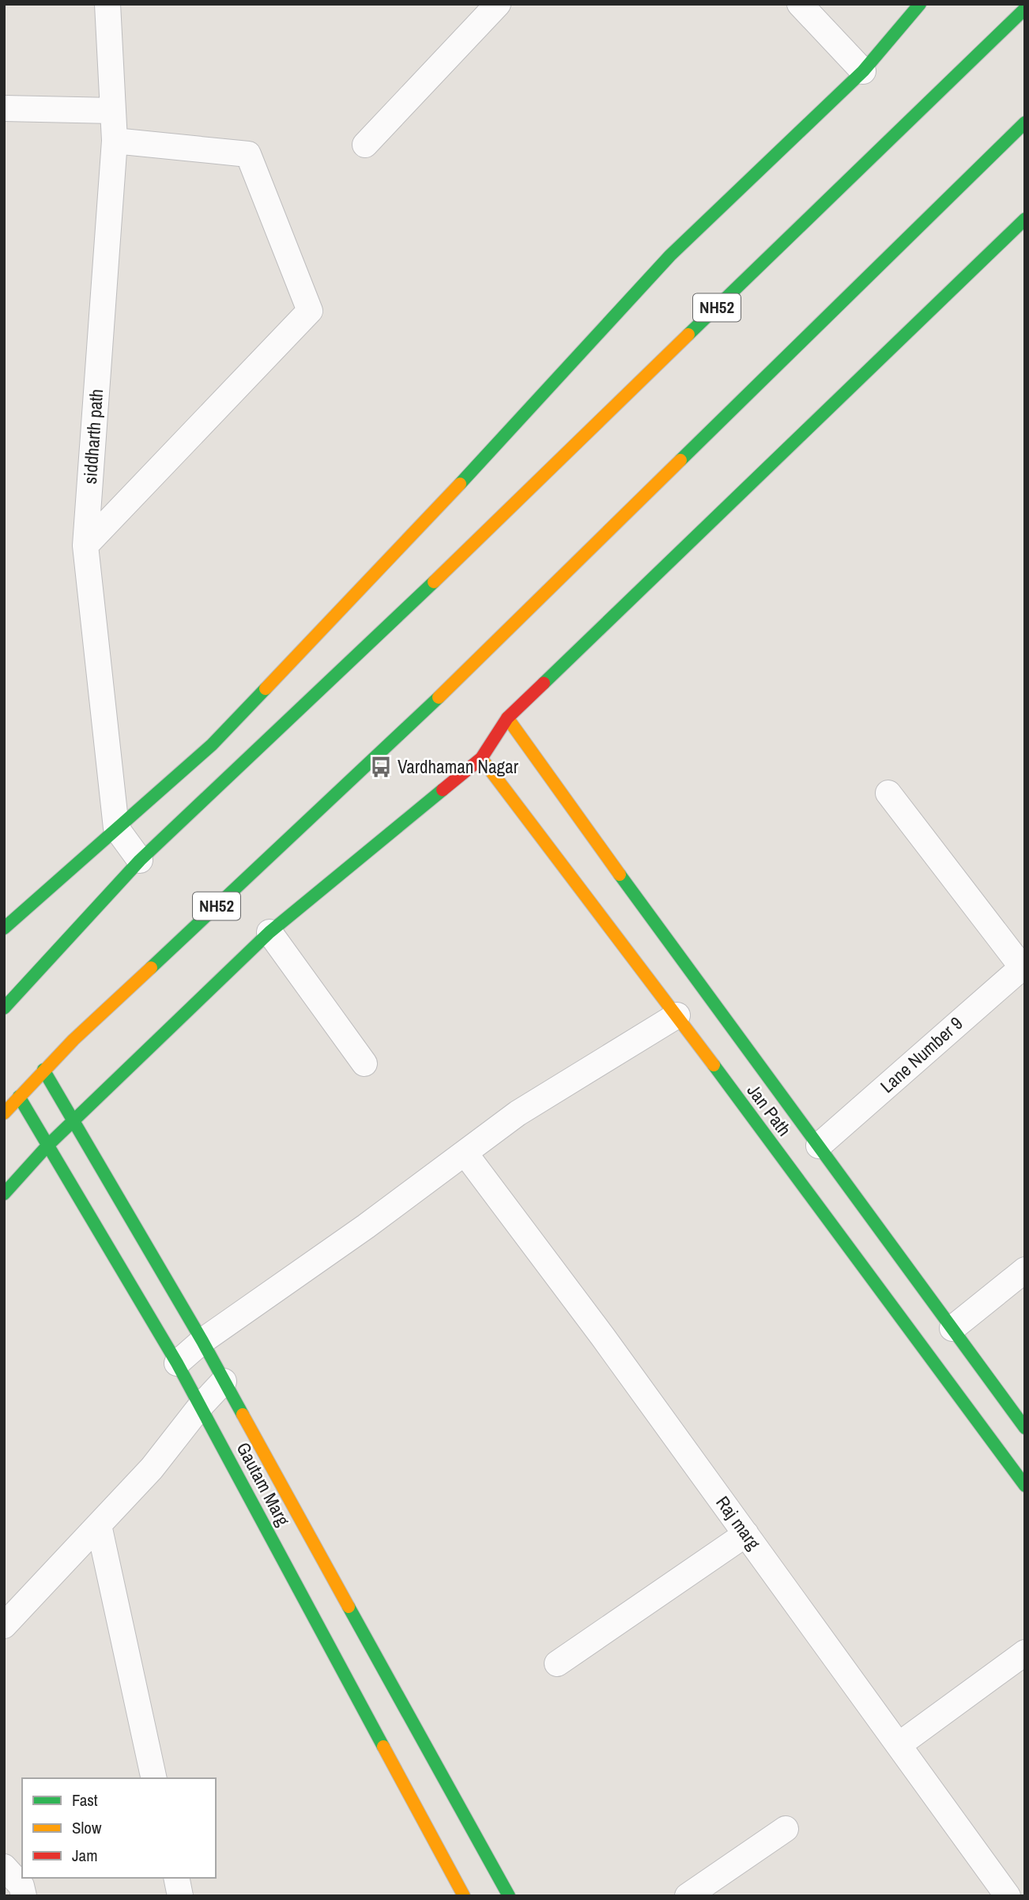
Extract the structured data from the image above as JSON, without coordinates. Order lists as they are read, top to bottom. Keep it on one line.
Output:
{"streets":{"main road":["NH52","Jan Path","Gautam Marg"],"street":["siddharth path","Lane Number 9","Raj marg"]},"crossings":[["NH52","siddharth path"],["NH52","Gautam Marg"],["Lane Number 9","Jan Path"]],"places":{"bus stop":["Vardhaman Nagar"]},"legend":["Fast","Slow","Jam"]}
